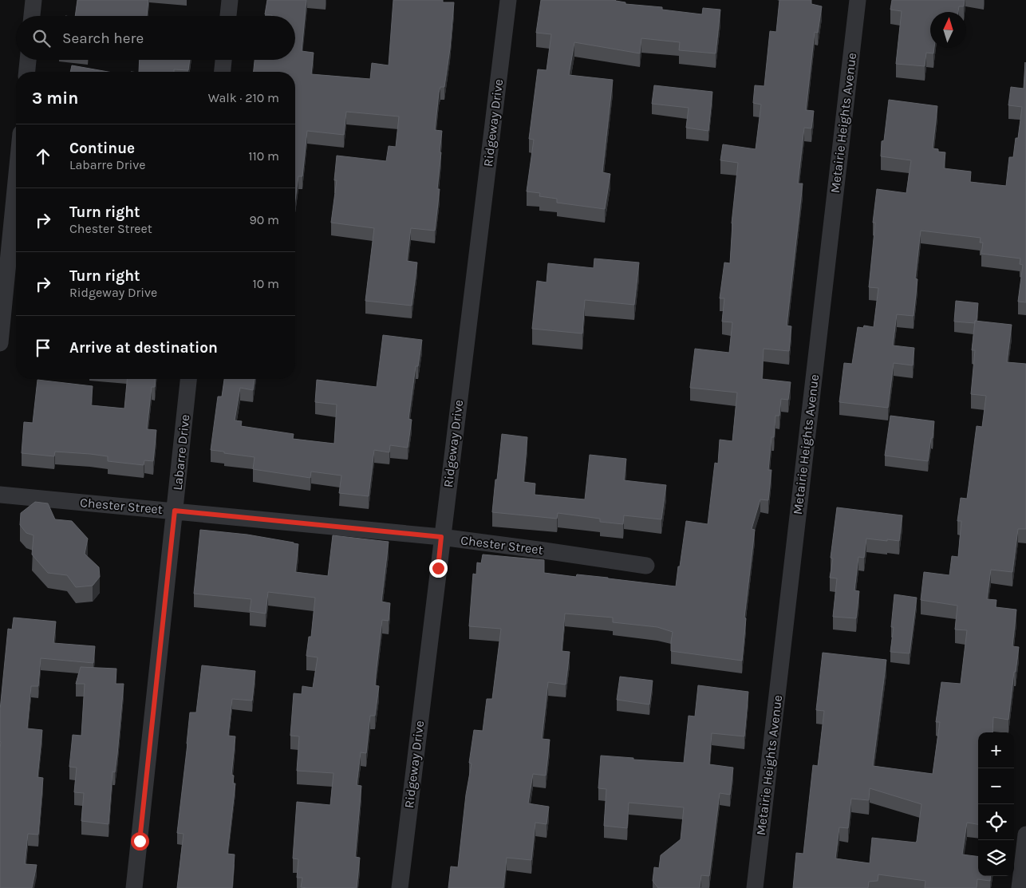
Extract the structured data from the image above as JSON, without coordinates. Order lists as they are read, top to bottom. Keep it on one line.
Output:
{"streets":{"street":["Ridgeway Drive","Metairie Heights Avenue","Labarre Drive","Chester Street"]},"crossings":[["Ridgeway Drive","Chester Street"],["Labarre Drive","Chester Street"]],"north":"top","page":{"search":"Search here","heading":["3 min","Walk · 210 m"],"list":[["Continue","Labarre Drive","110 m"],["Turn right","Chester Street","90 m"],["Turn right","Ridgeway Drive","10 m"],"Arrive at destination"],"map_buttons":["+","−"]}}
